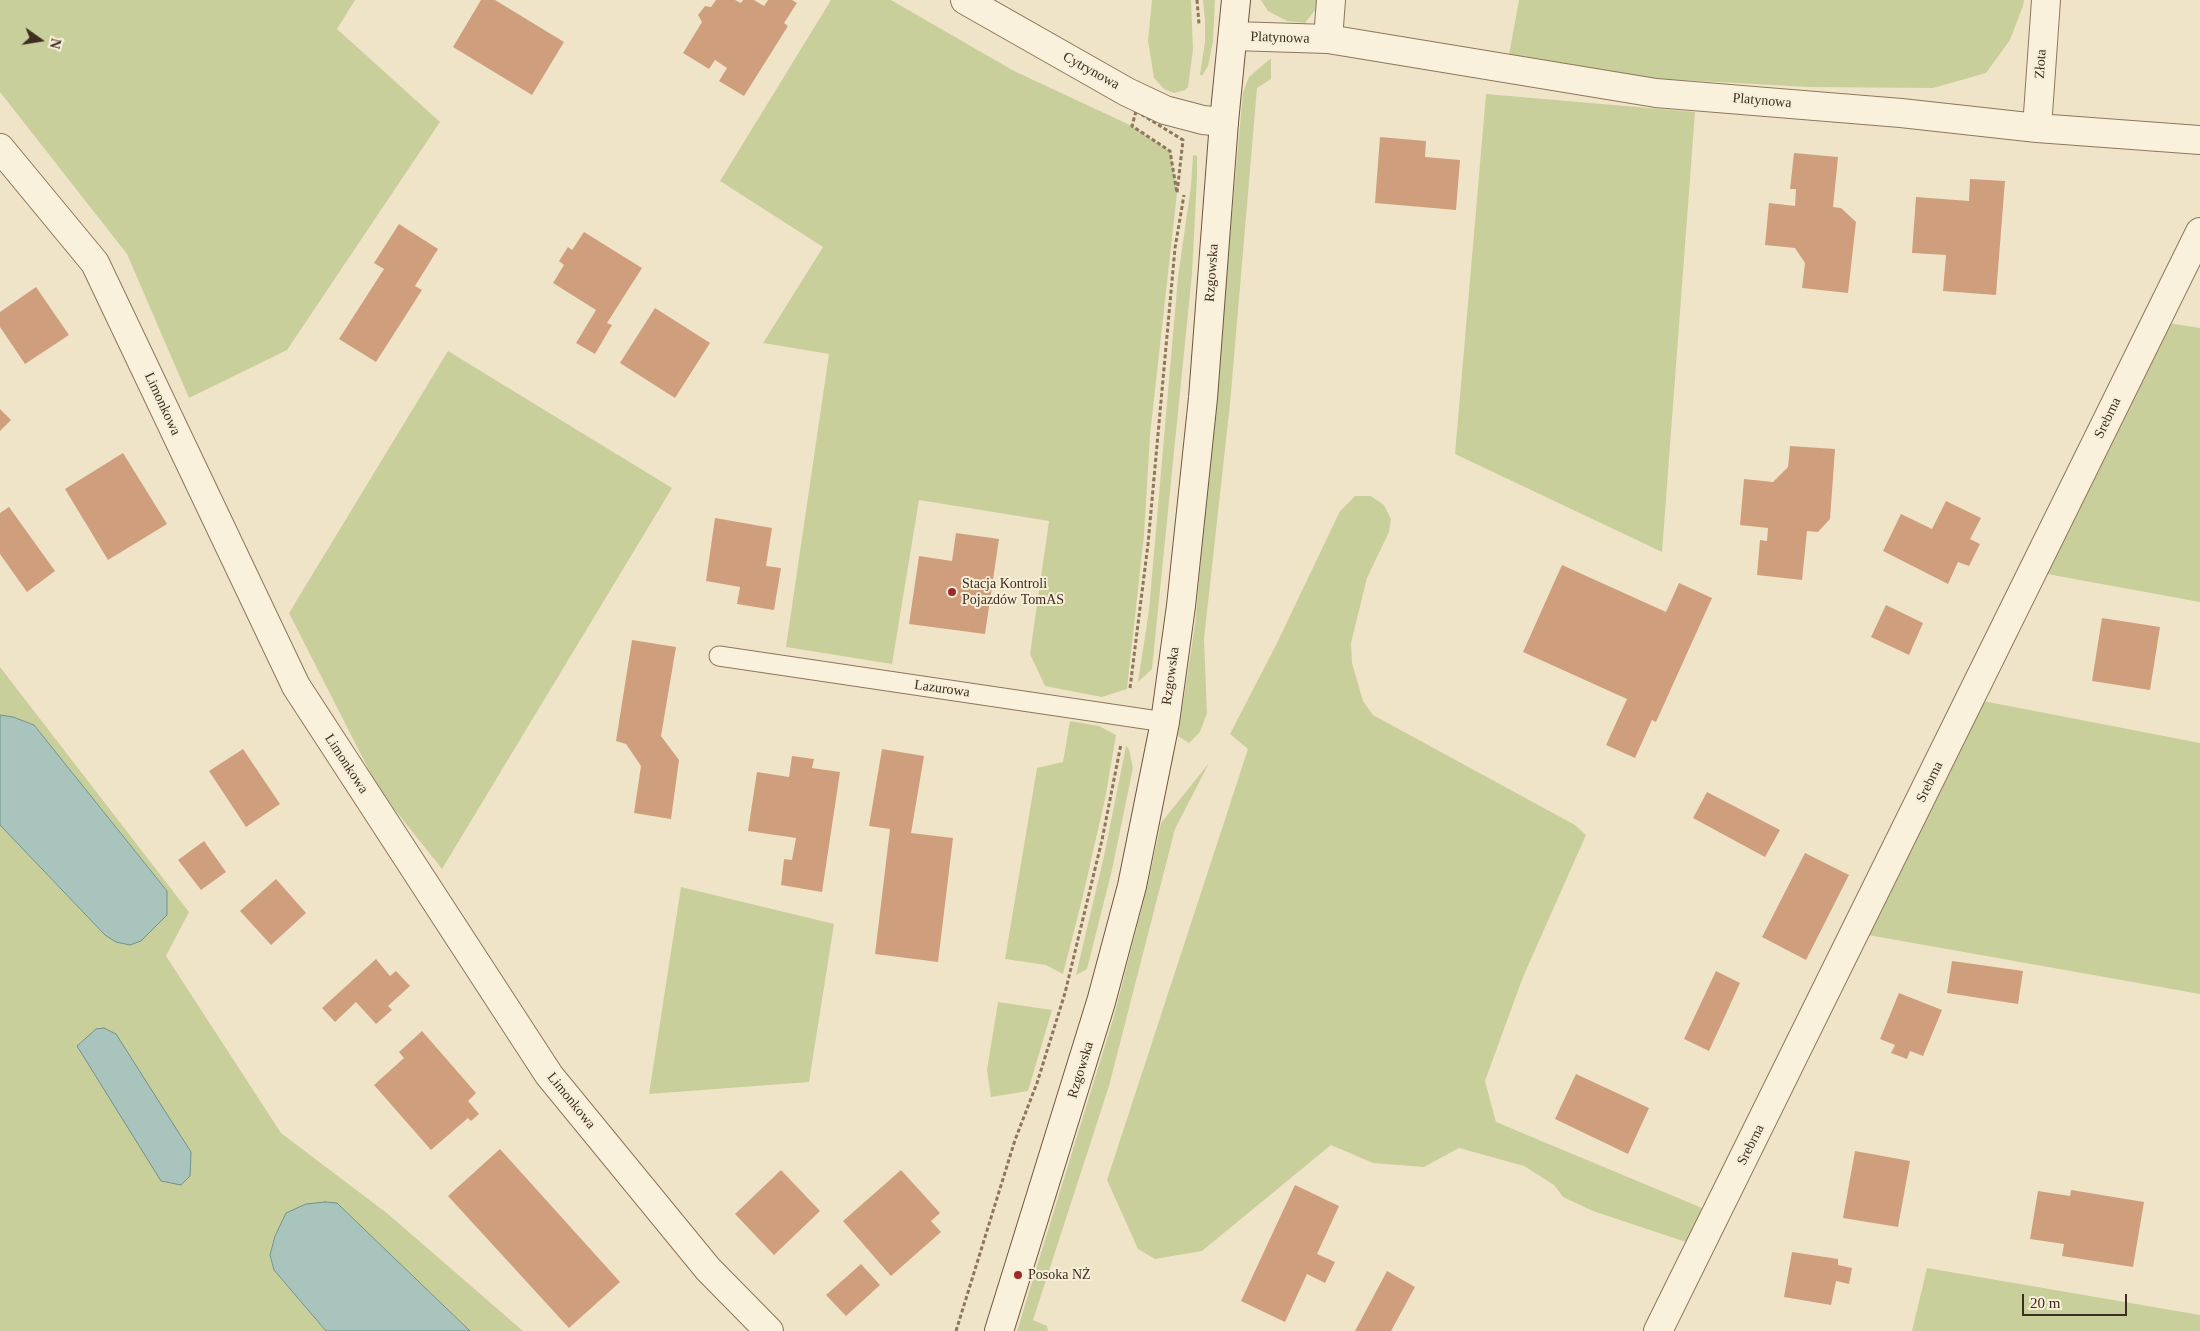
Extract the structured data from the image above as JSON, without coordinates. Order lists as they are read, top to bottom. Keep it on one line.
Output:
{"streets":{"street":["Platynowa","Złota","Cytrynowa","Rzgowska","Limonkowa","Srebrna"],"lane":["Lazurowa"]},"crossings":[["Platynowa","Złota"],["Platynowa","Rzgowska"],["Cytrynowa","Rzgowska"],["Rzgowska","Lazurowa"]],"places":["Stacja Kontroli Pojazdów TomAS","Posoka NŻ"],"scale_bar":"20 m","north":"right"}
